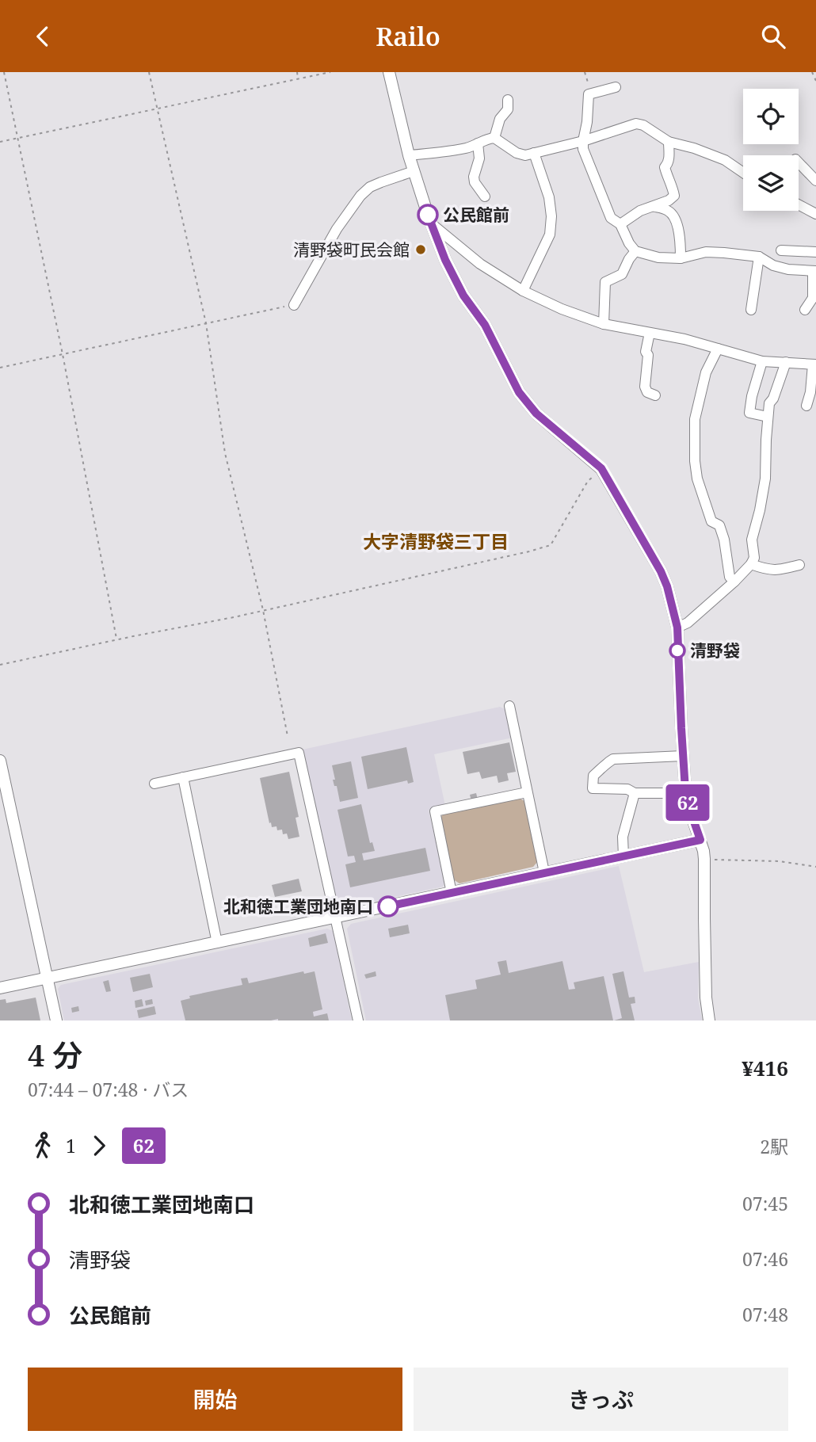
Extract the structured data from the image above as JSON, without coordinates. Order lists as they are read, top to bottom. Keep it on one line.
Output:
{"districts":["大字清野袋三丁目"],"places":["公民館前","清野袋町民会館","清野袋","北和徳工業団地南口"],"lines":["bus line 62"],"page":{"header":"Railo","on_map":"62","heading":["4 分","07:44 – 07:48 · バス","¥416"],"legs":["1","62","2駅"],"list":[{"name":"北和徳工業団地南口","value":"07:45"},{"name":"清野袋","value":"07:46"},{"name":"公民館前","value":"07:48"}],"buttons":["開始","きっぷ"]}}
